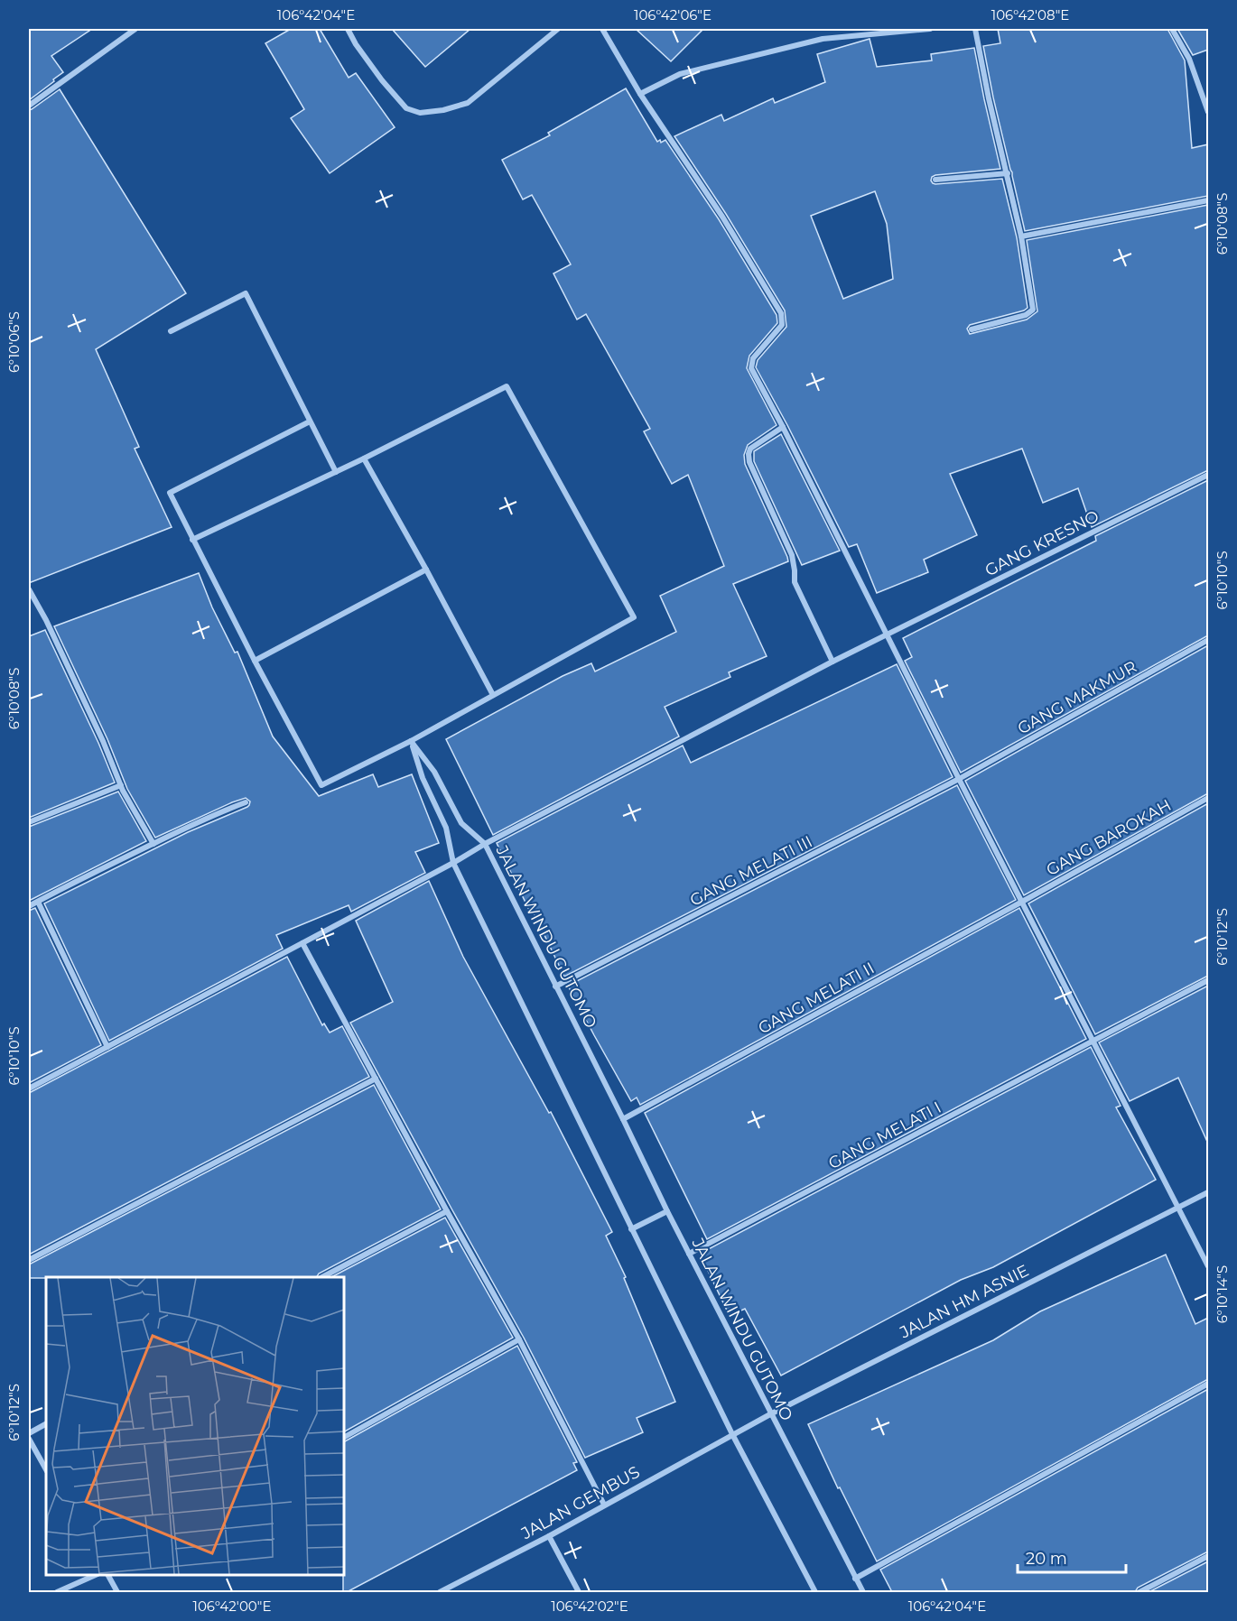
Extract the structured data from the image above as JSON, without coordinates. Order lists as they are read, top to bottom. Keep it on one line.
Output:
{"streets":{"street":["GANG KRESNO","GANG MAKMUR","GANG BAROKAH","GANG MELATI III","JALAN WINDU GUTOMO","GANG MELATI II","GANG MELATI I","JALAN HM ASNIE","JALAN GEMBUS"]},"crossings":[["GANG KRESNO","JALAN WINDU GUTOMO"],["GANG MAKMUR","GANG MELATI III"],["GANG BAROKAH","GANG MELATI II"],["GANG MELATI III","JALAN WINDU GUTOMO"],["JALAN WINDU GUTOMO","GANG MELATI II"],["JALAN WINDU GUTOMO","GANG MELATI I"],["JALAN WINDU GUTOMO","JALAN HM ASNIE"],["JALAN HM ASNIE","JALAN GEMBUS"]],"scale_bar":"20 m","coordinates":["106°42'04\"E","106°42'06\"E","106°42'08\"E","6°10'08\"S","6°10'06\"S","6°10'10\"S","6°10'12\"S","6°10'14\"S","106°42'00\"E","106°42'02\"E"]}
